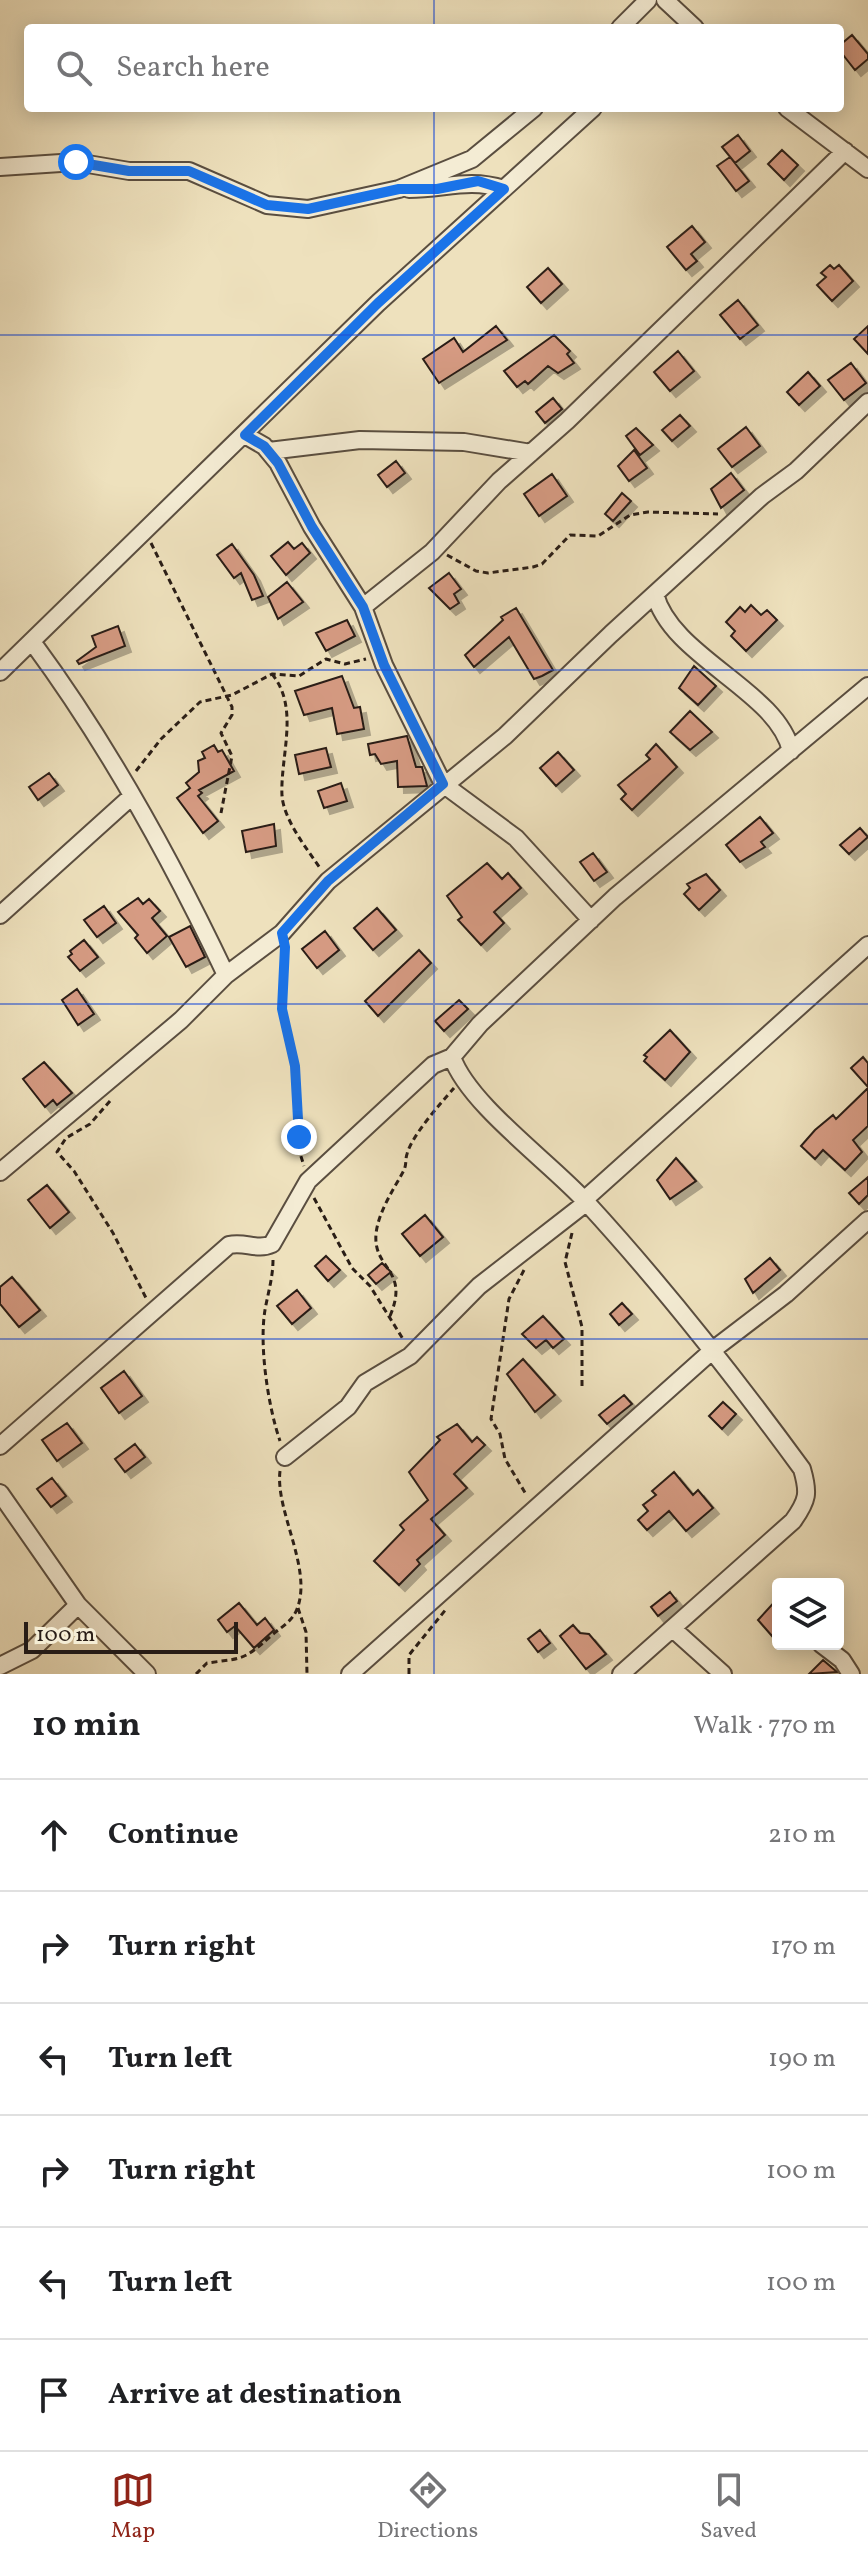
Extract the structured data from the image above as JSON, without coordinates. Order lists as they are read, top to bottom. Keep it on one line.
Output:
{"scale_bar":"100 m","page":{"search":"Search here","scale":"100 m","heading":["10 min","Walk · 770 m"],"list":[["Continue","210 m"],["Turn right","170 m"],["Turn left","190 m"],["Turn right","100 m"],["Turn left","100 m"],"Arrive at destination"],"nav":["Map","Directions","Saved"]}}
